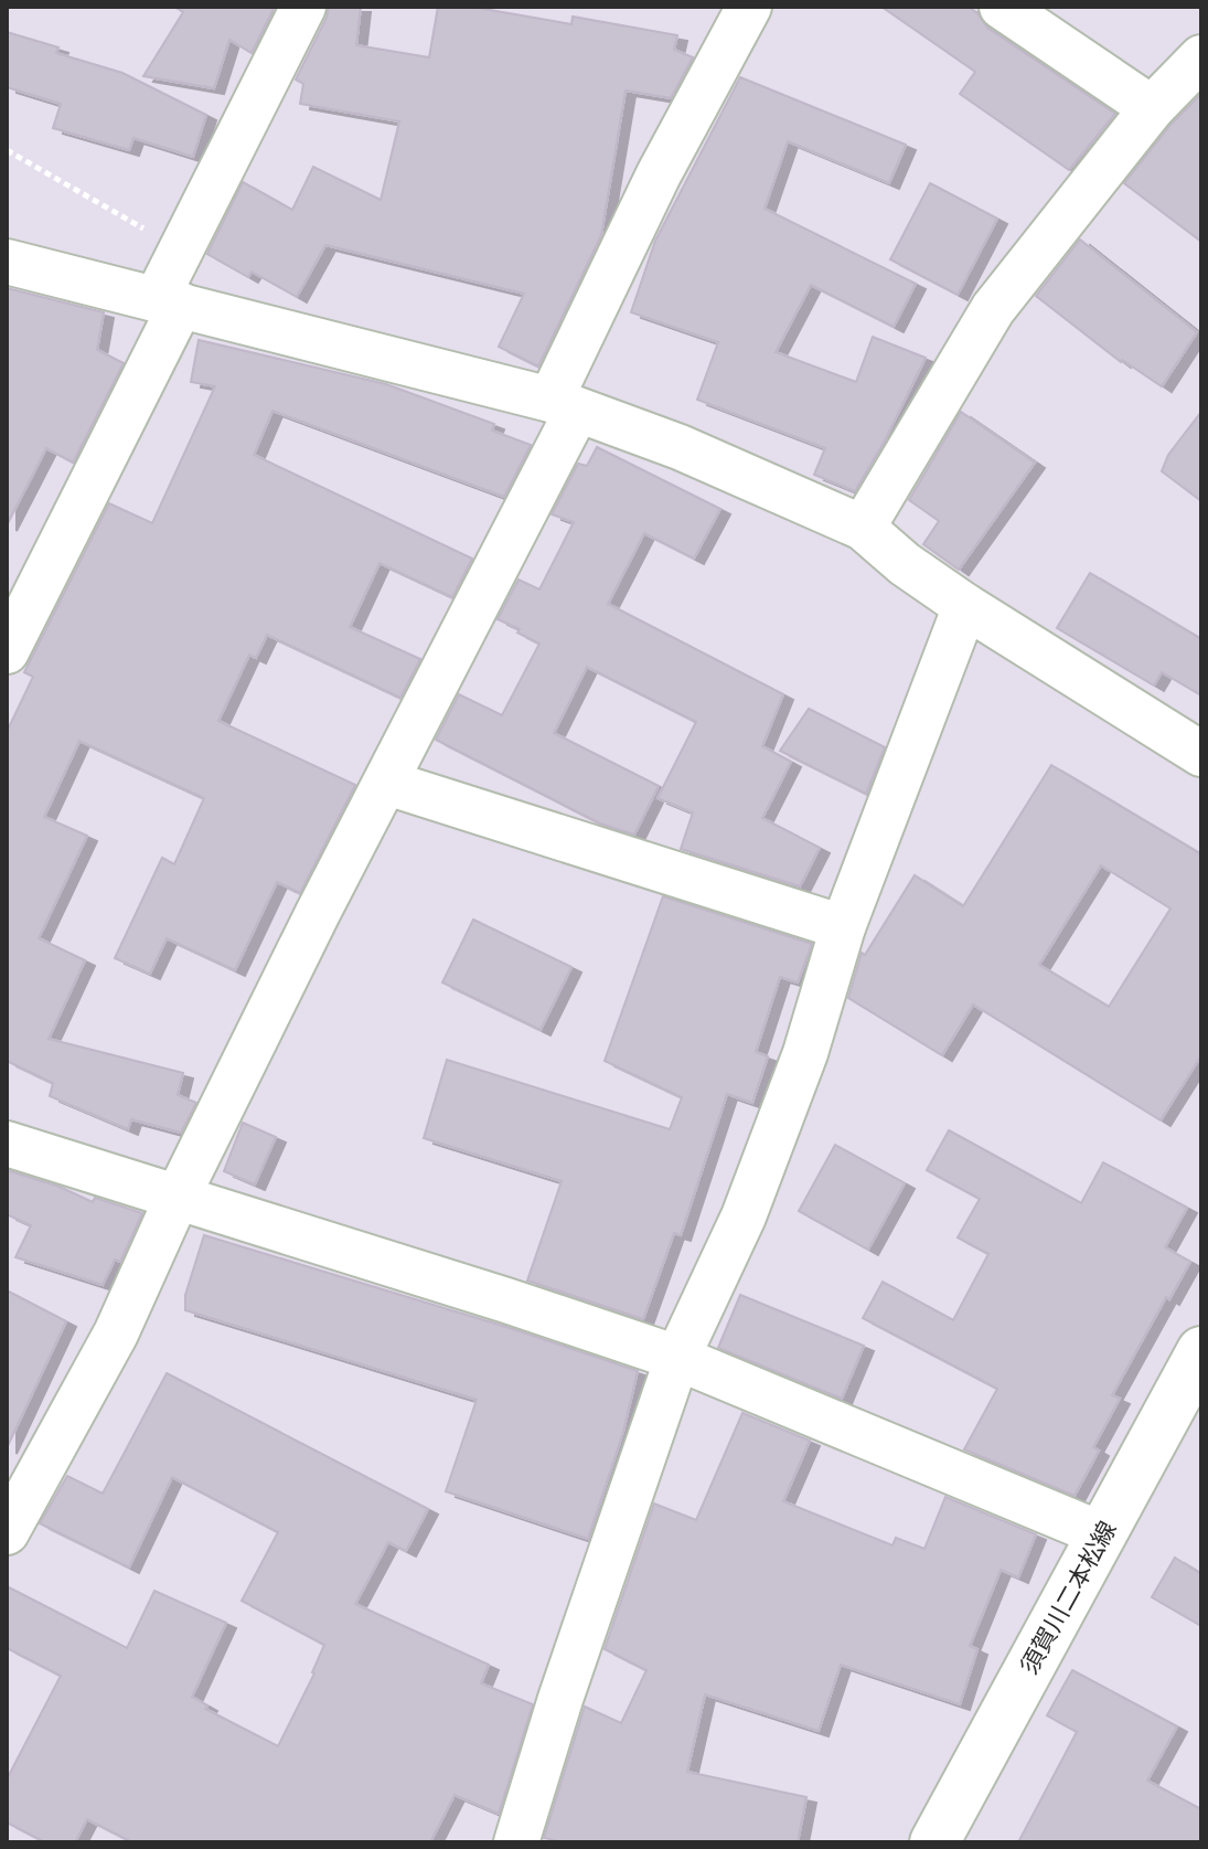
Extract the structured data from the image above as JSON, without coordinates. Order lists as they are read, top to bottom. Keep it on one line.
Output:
{"streets":{"main road":["須賀川二本松線"]}}
